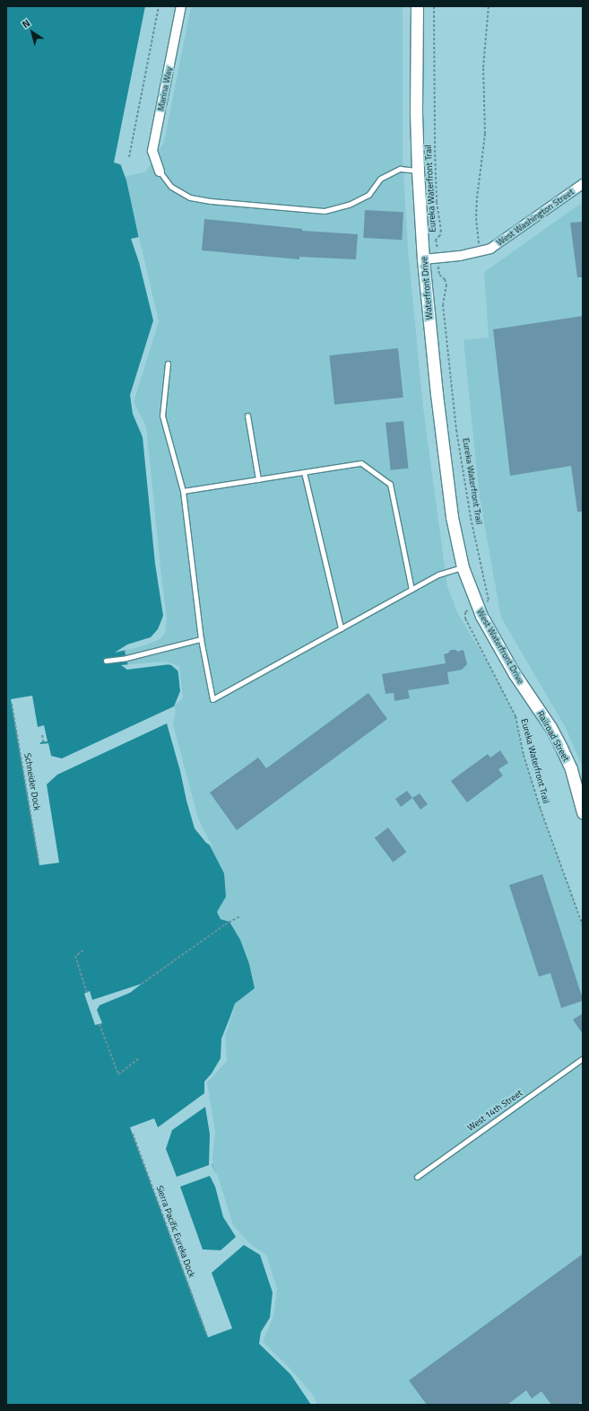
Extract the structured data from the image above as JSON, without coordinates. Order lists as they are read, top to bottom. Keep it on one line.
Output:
{"streets":{"street":["Marina Way","West Washington Street","Waterfront Drive","West Waterfront Drive","Railroad Street"],"lane":["West 14th Street"],"path":["Eureka Waterfront Trail","Schneider Dock","Sierra Pacific Eureka Dock"]},"crossings":[["Eureka Waterfront Trail","West Washington Street"],["Eureka Waterfront Trail","West Waterfront Drive"],["West Washington Street","Waterfront Drive"],["Waterfront Drive","West Waterfront Drive"],["West Waterfront Drive","Railroad Street"]],"north":"top left"}
